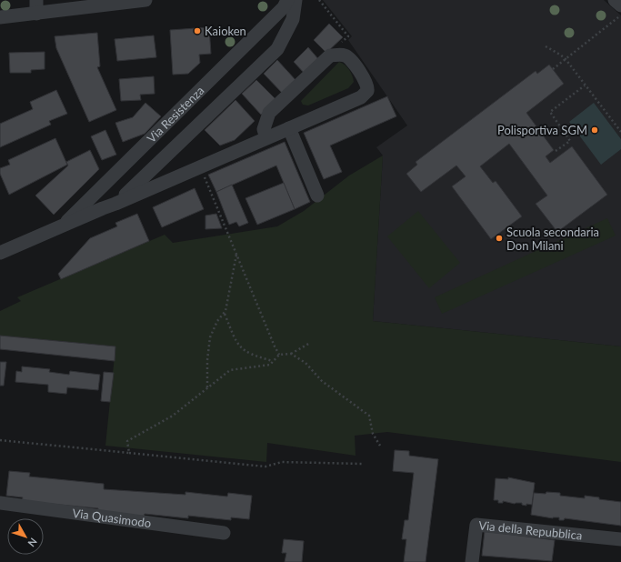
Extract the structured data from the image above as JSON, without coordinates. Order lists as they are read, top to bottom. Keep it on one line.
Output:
{"streets":{"street":["Via Resistenza","Via Quasimodo","Via della Repubblica"]},"places":["Kaioken","Polisportiva SGM","Scuola secondaria Don Milani"],"north":"bottom right"}
